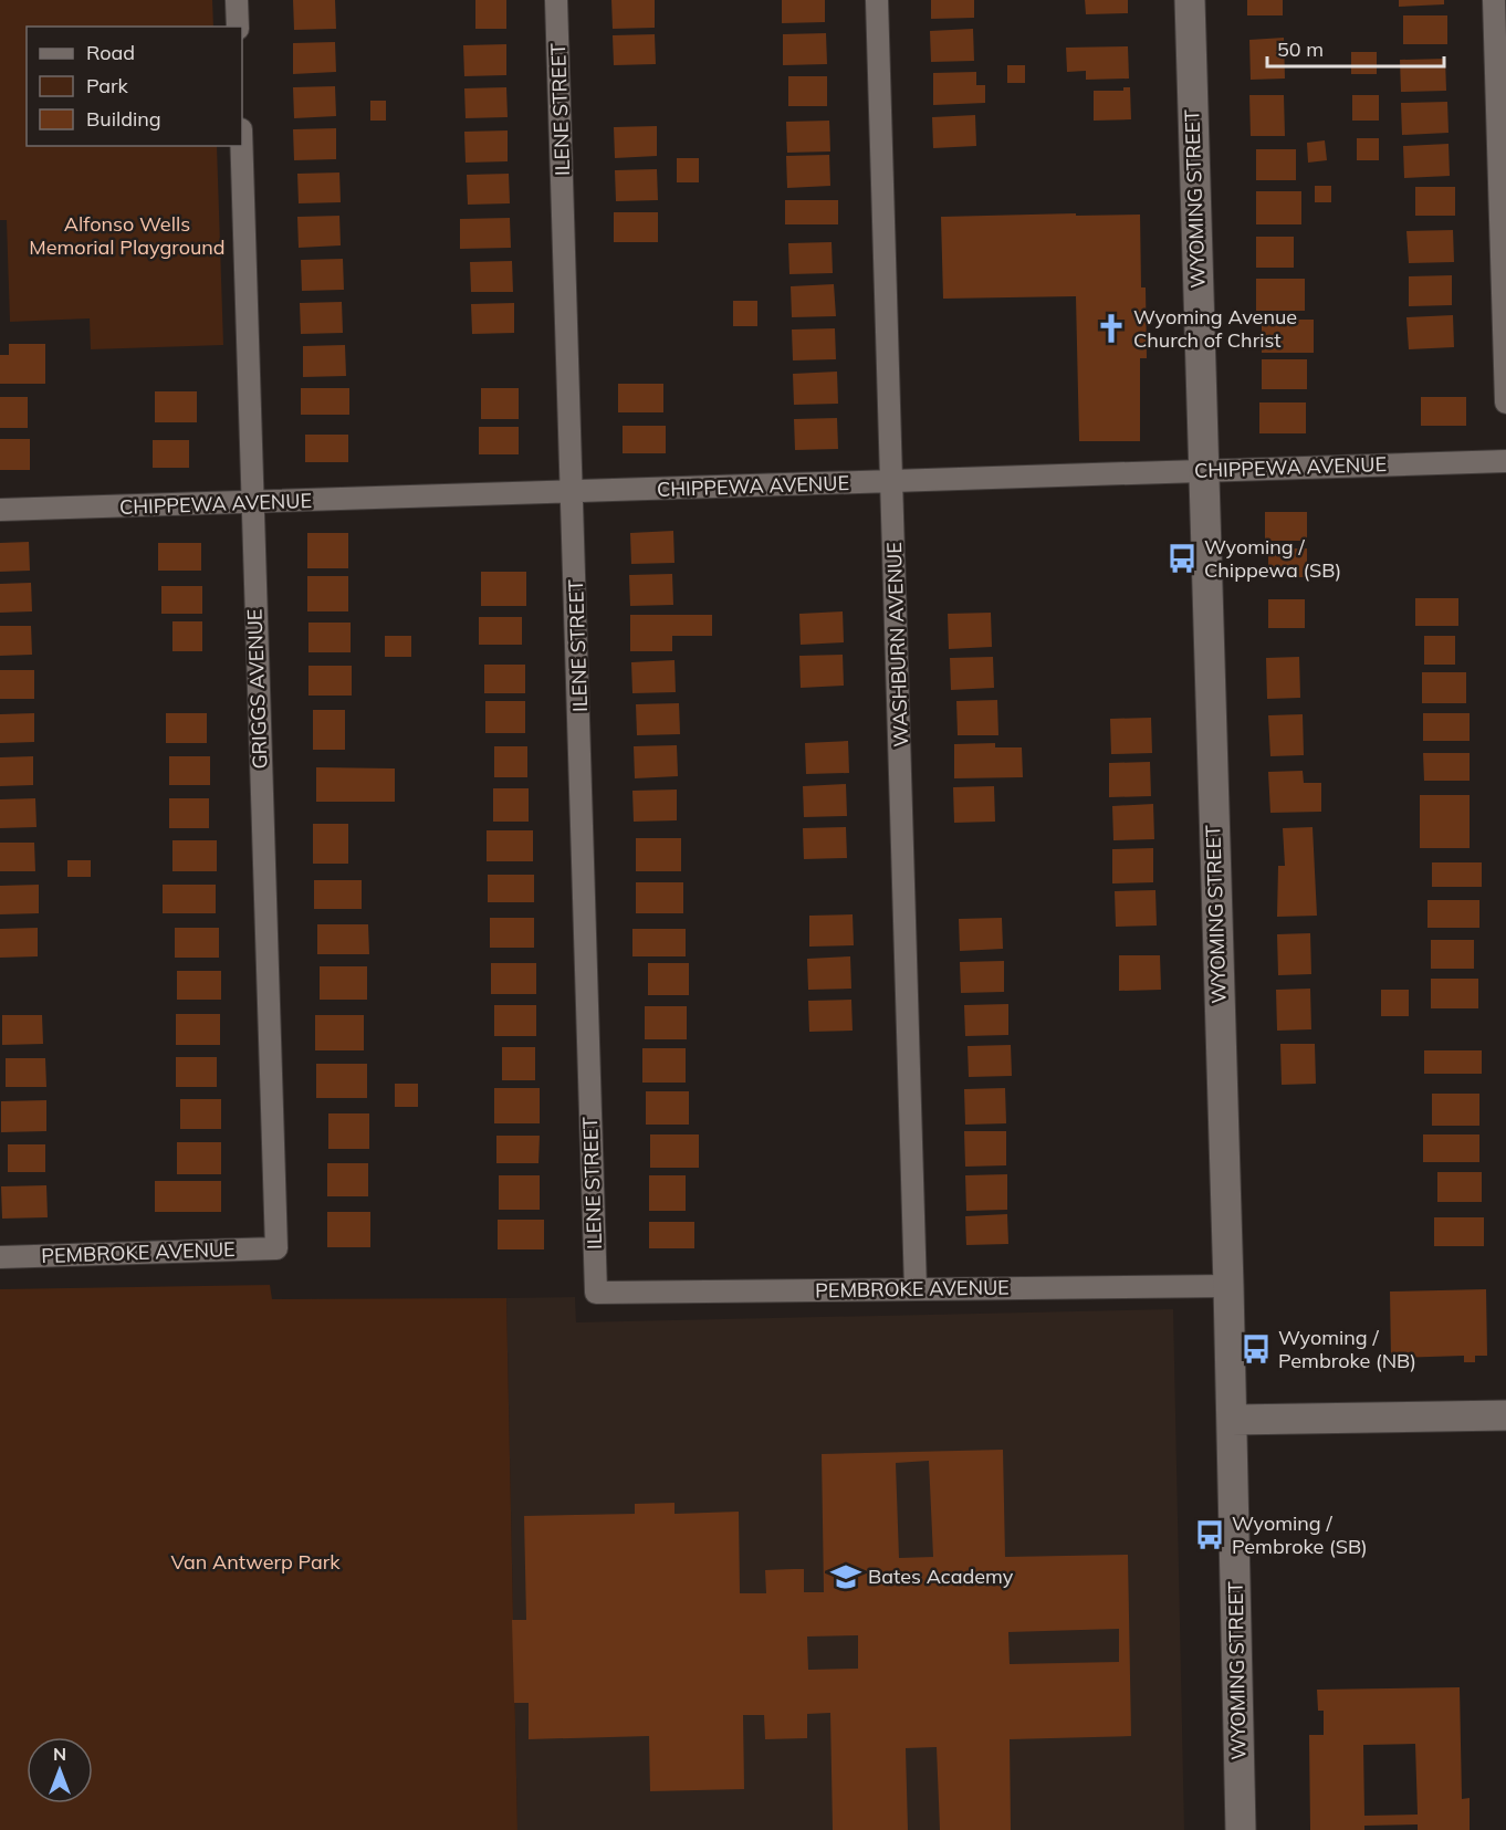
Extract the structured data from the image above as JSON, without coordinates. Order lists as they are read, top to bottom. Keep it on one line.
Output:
{"streets":{"street":["ILENE STREET","WYOMING STREET","CHIPPEWA AVENUE","WASHBURN AVENUE","GRIGGS AVENUE","PEMBROKE AVENUE"]},"crossings":[["ILENE STREET","CHIPPEWA AVENUE"],["ILENE STREET","PEMBROKE AVENUE"],["WYOMING STREET","CHIPPEWA AVENUE"],["WYOMING STREET","PEMBROKE AVENUE"],["CHIPPEWA AVENUE","WASHBURN AVENUE"],["CHIPPEWA AVENUE","GRIGGS AVENUE"],["WASHBURN AVENUE","PEMBROKE AVENUE"],["GRIGGS AVENUE","PEMBROKE AVENUE"]],"parks":["Alfonso Wells Memorial Playground","Van Antwerp Park"],"places":{"church":["Wyoming Avenue Church of Christ"],"bus stop":["Wyoming / Chippewa (SB)","Wyoming / Pembroke (NB)","Wyoming / Pembroke (SB)"],"school or university":["Bates Academy"]},"legend":["Road","Park","Building"],"scale_bar":"50 m","north":"top"}
